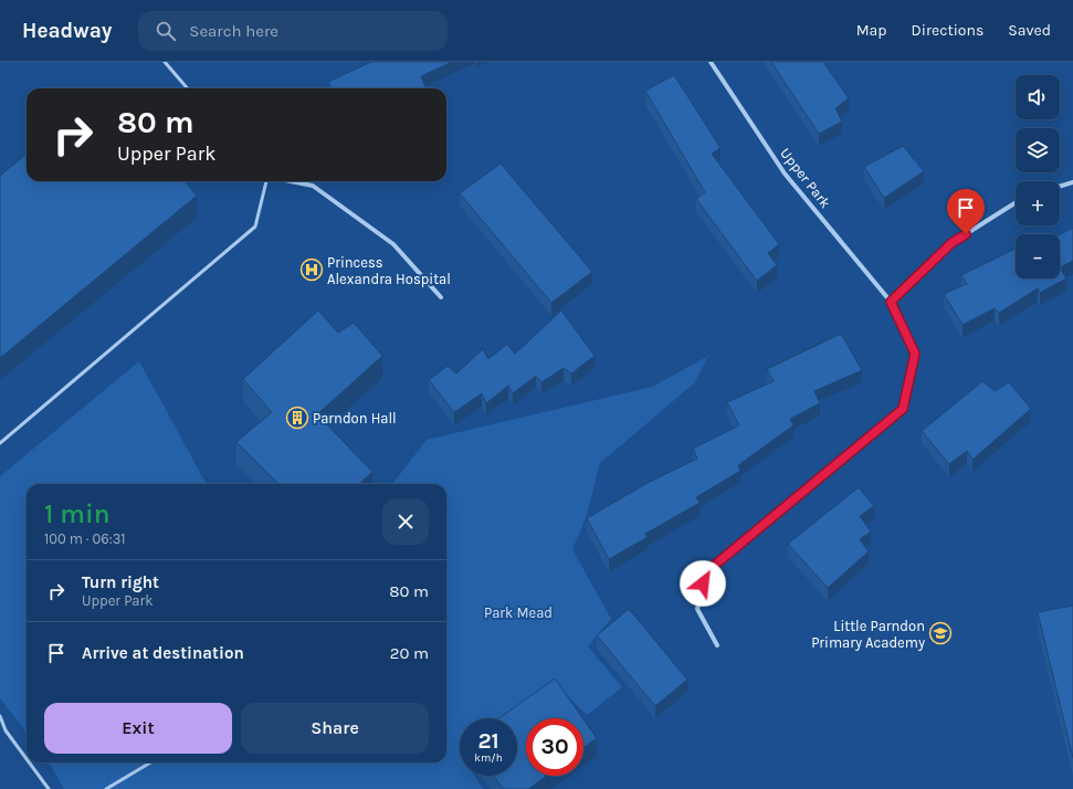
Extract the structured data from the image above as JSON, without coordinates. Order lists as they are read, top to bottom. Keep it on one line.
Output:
{"streets":{"street":["Upper Park"]},"parks":["Park Mead"],"places":{"hospital":["Princess Alexandra Hospital"],"building":["Parndon Hall"],"school or university":["Little Parndon Primary Academy"]},"page":{"header":"Headway","search":"Search here","nav":["Map","Directions","Saved"],"map_buttons":["+","−"],"turn":["80 m","Upper Park"],"heading":["1 min","100 m · 06:31"],"list":[{"name":"Turn right","note":"Upper Park","value":"80 m"},{"name":"Arrive at destination","value":"20 m"}],"buttons":["Exit","Share"],"speed":"21 km/h","limit":"30"}}
